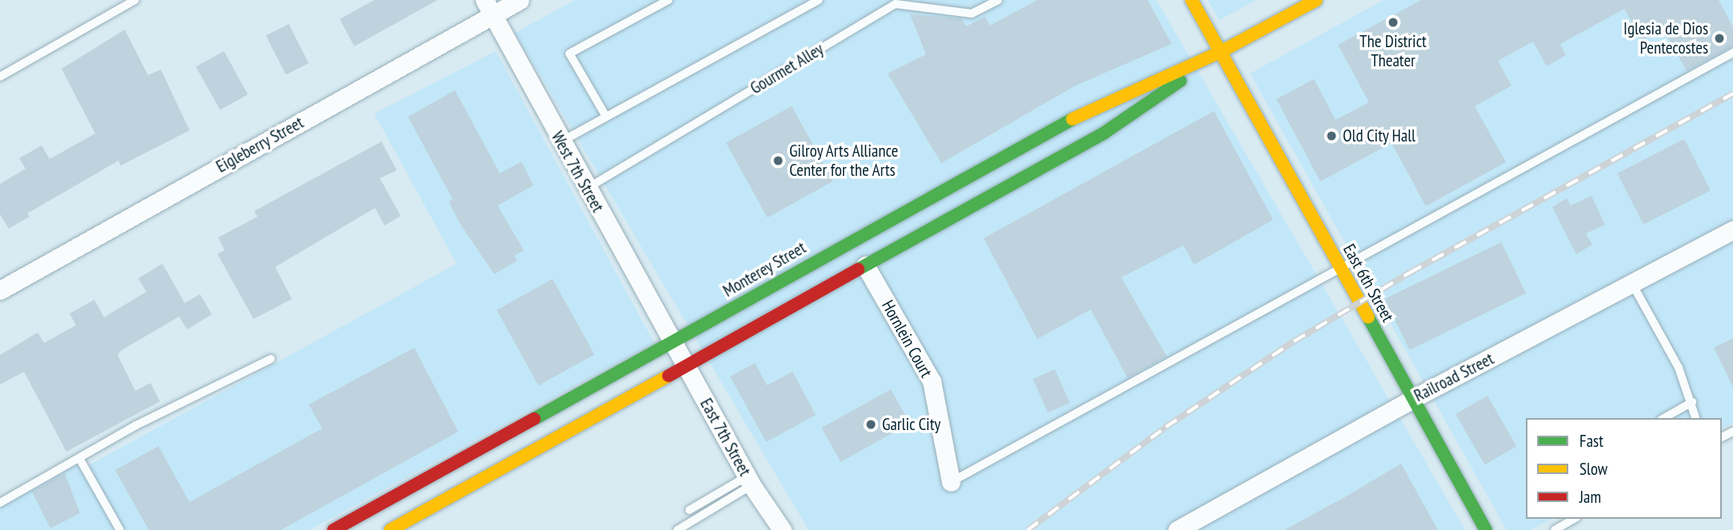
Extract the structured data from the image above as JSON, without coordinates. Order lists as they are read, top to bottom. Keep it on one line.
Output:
{"streets":{"main road":["Monterey Street","East 6th Street"],"street":["Eigleberry Street","West 7th Street","Hornlein Court","Railroad Street","East 7th Street"],"lane":["Gourmet Alley"]},"crossings":[["Gourmet Alley","West 7th Street"],["Eigleberry Street","West 7th Street"],["West 7th Street","Monterey Street"],["West 7th Street","East 7th Street"],["Monterey Street","East 6th Street"],["Monterey Street","Hornlein Court"],["Monterey Street","East 7th Street"],["East 6th Street","Railroad Street"]],"places":["The District Theater","Iglesia de Dios Pentecostes","Old City Hall","Gilroy Arts Alliance Center for the Arts","Garlic City"],"legend":["Fast","Slow","Jam"]}
